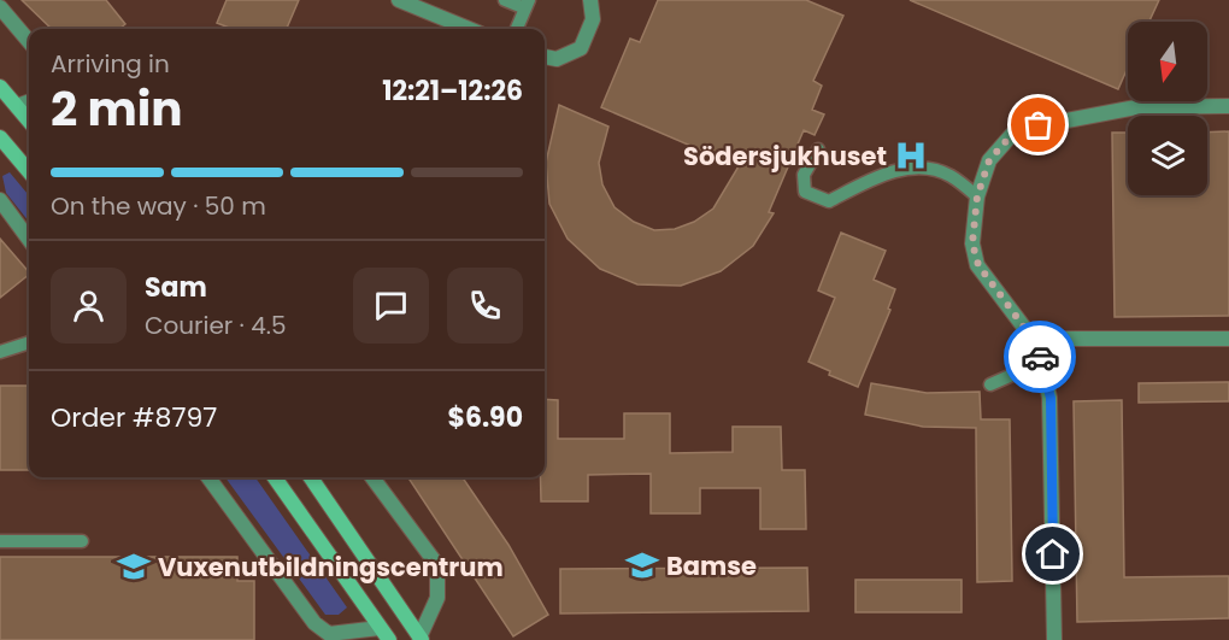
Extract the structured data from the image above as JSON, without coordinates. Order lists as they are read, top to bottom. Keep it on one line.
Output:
{"places":{"hospital":["Södersjukhuset"],"school or university":["Bamse","Vuxenutbildningscentrum"]},"north":"bottom","page":{"heading":["2 min","Arriving in","12:21–12:26"],"panel":["Sam","Courier · 4.5","Order #8797","$6.90"],"bar":"On the way · 50 m"}}
